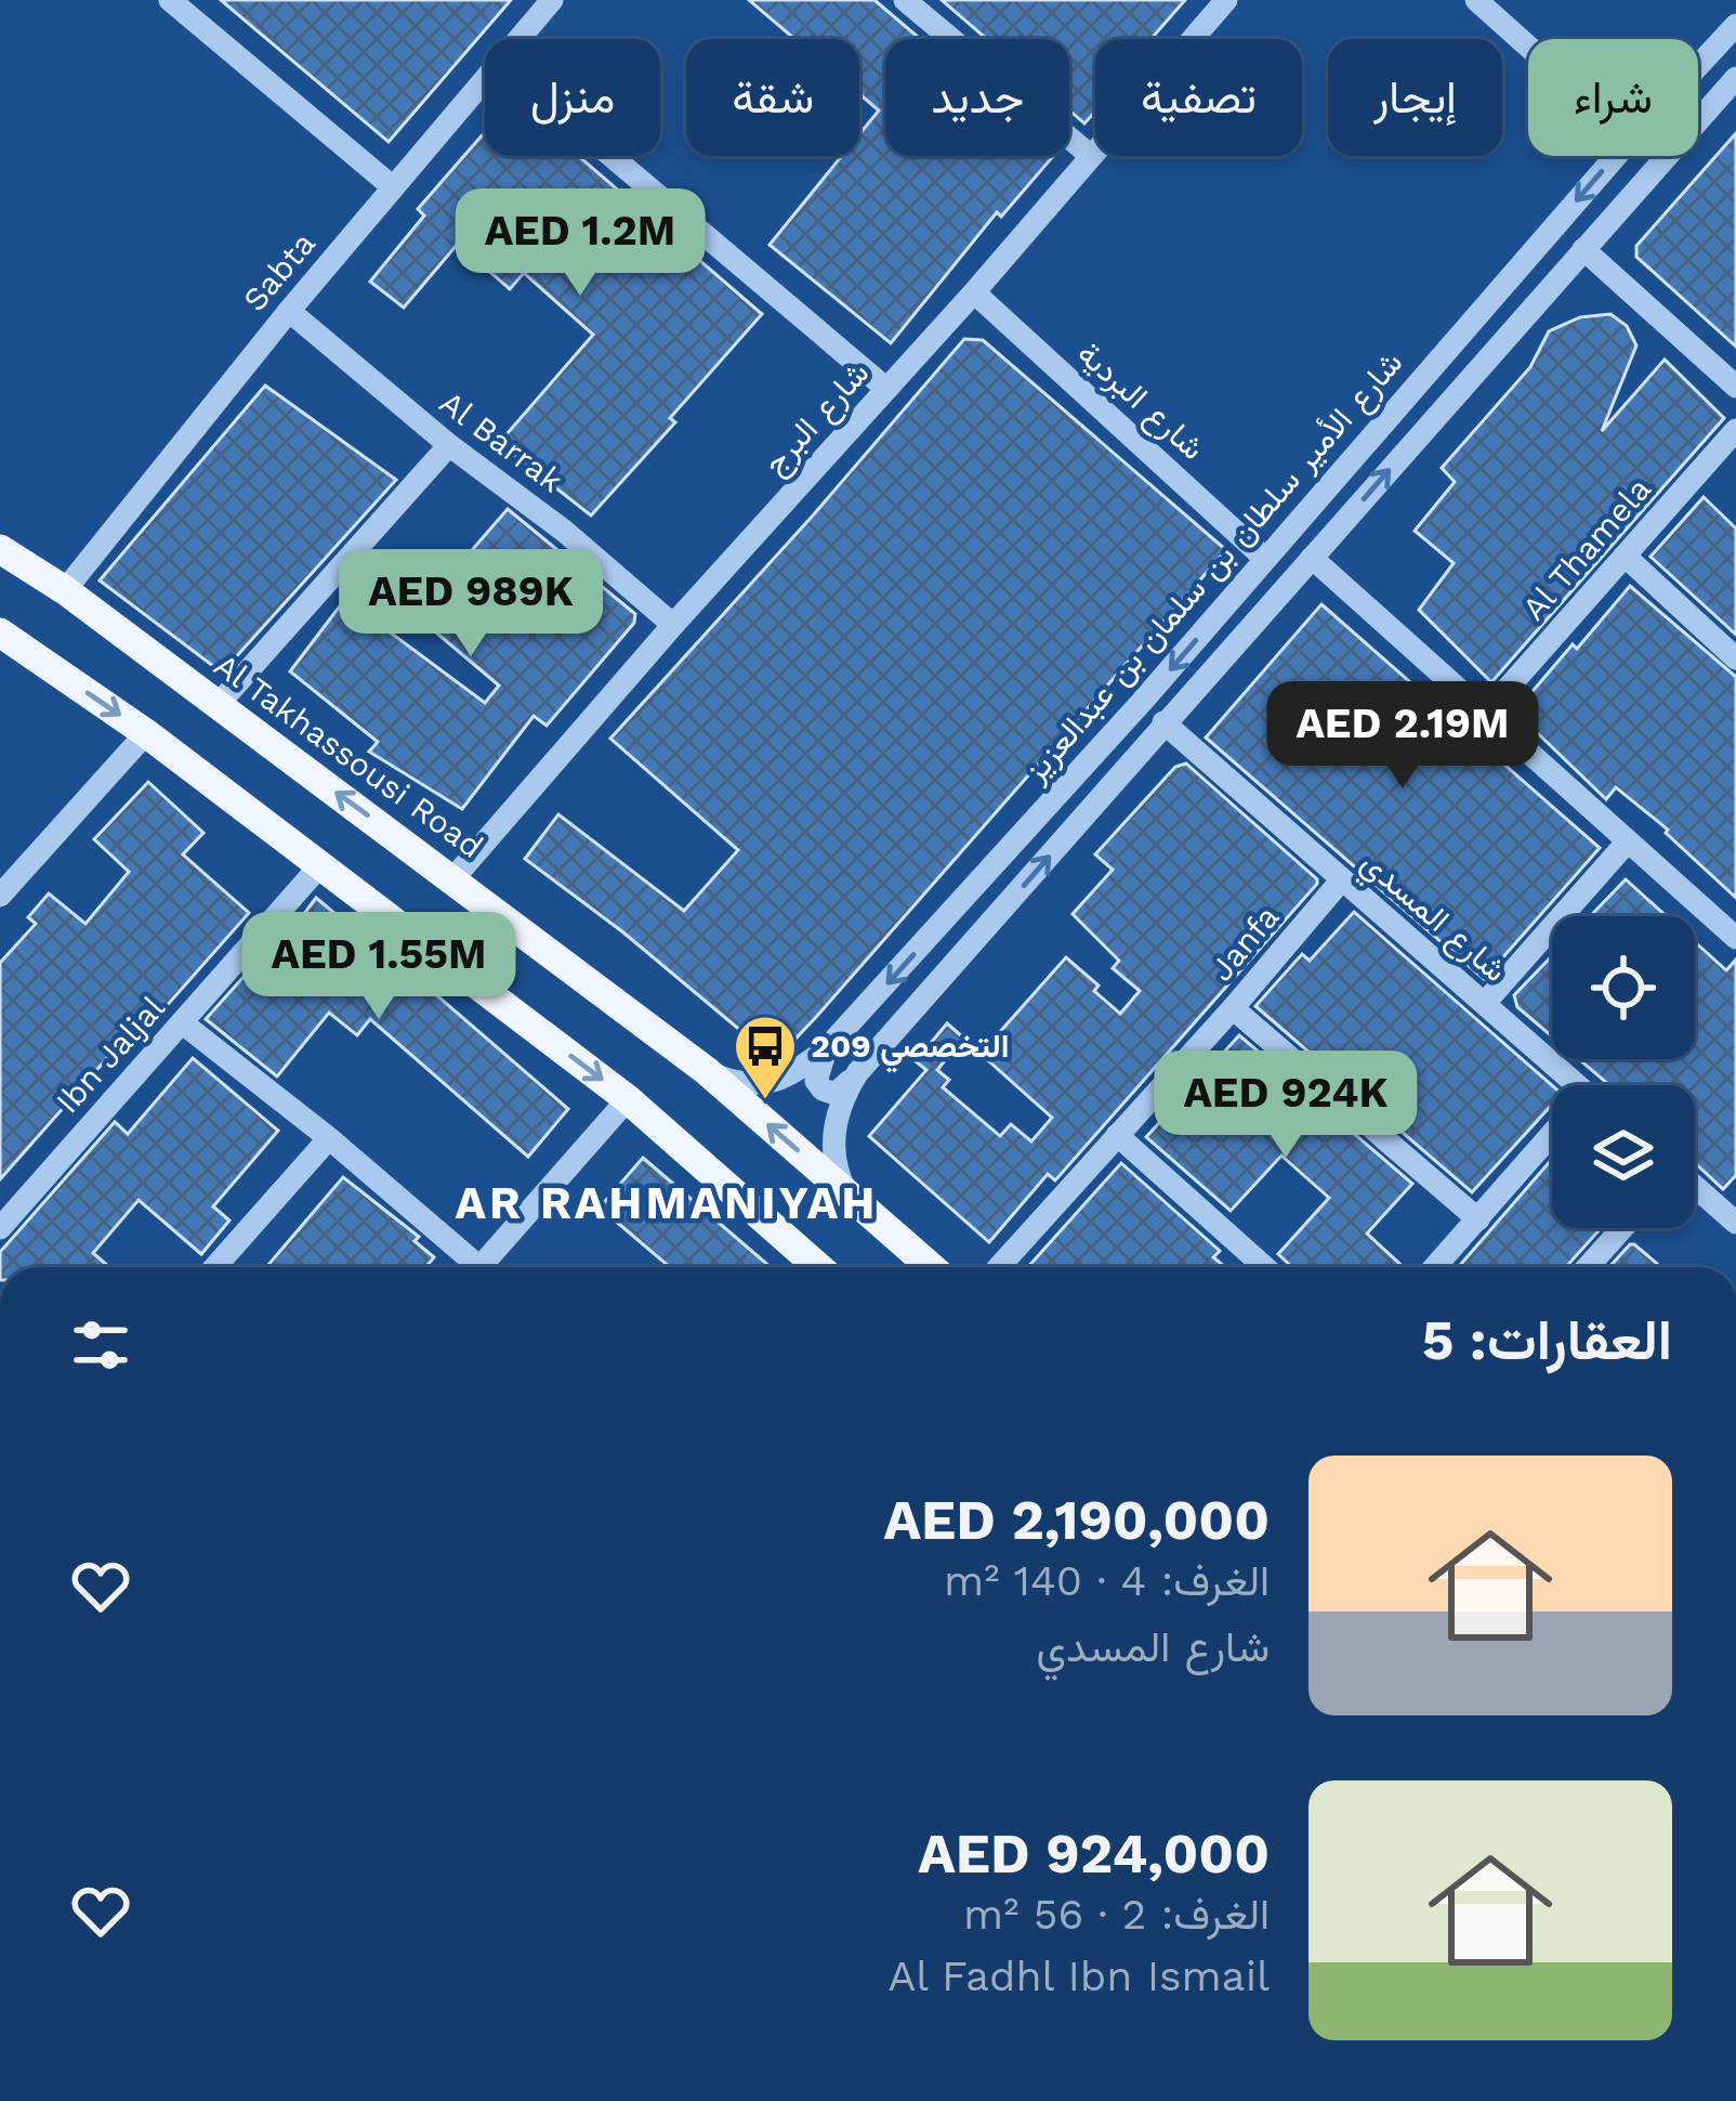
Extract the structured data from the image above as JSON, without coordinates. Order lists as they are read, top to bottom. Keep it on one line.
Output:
{"streets":{"main road":["Al Takhassousi Road"],"street":["Sabta","شارع البردية","شارع البرج","Al Barrak","Al Thamela","شارع الأمير سلطان بن سلمان بن عبدالعزيز","شارع المسدي","Janfa","Ibn Jaljal"]},"crossings":[["Sabta","Al Barrak"],["Sabta","Al Takhassousi Road"],["شارع البردية","شارع البرج"],["شارع البردية","شارع الأمير سلطان بن سلمان بن عبدالعزيز"],["شارع البرج","Al Barrak"],["شارع البرج","Al Takhassousi Road"],["شارع الأمير سلطان بن سلمان بن عبدالعزيز","Al Takhassousi Road"],["شارع الأمير سلطان بن سلمان بن عبدالعزيز","شارع المسدي"],["شارع المسدي","Janfa"]],"districts":["AR RAHMANIYAH"],"places":{"bus stop":["التخصصي 209"]},"page":{"chip":["شراء","إيجار","تصفية","جديد","شقة","منزل"],"price":["AED 1.2M","AED 989K","AED 2.19M","AED 1.55M","AED 924K"],"heading":"العقارات: 5","list":[{"name":"AED 2,190,000","note":"الغرف: 4 · 140 m² · شارع المسدي"},{"name":"AED 924,000","note":"الغرف: 2 · 56 m² · Al Fadhl Ibn Ismail"}]}}
